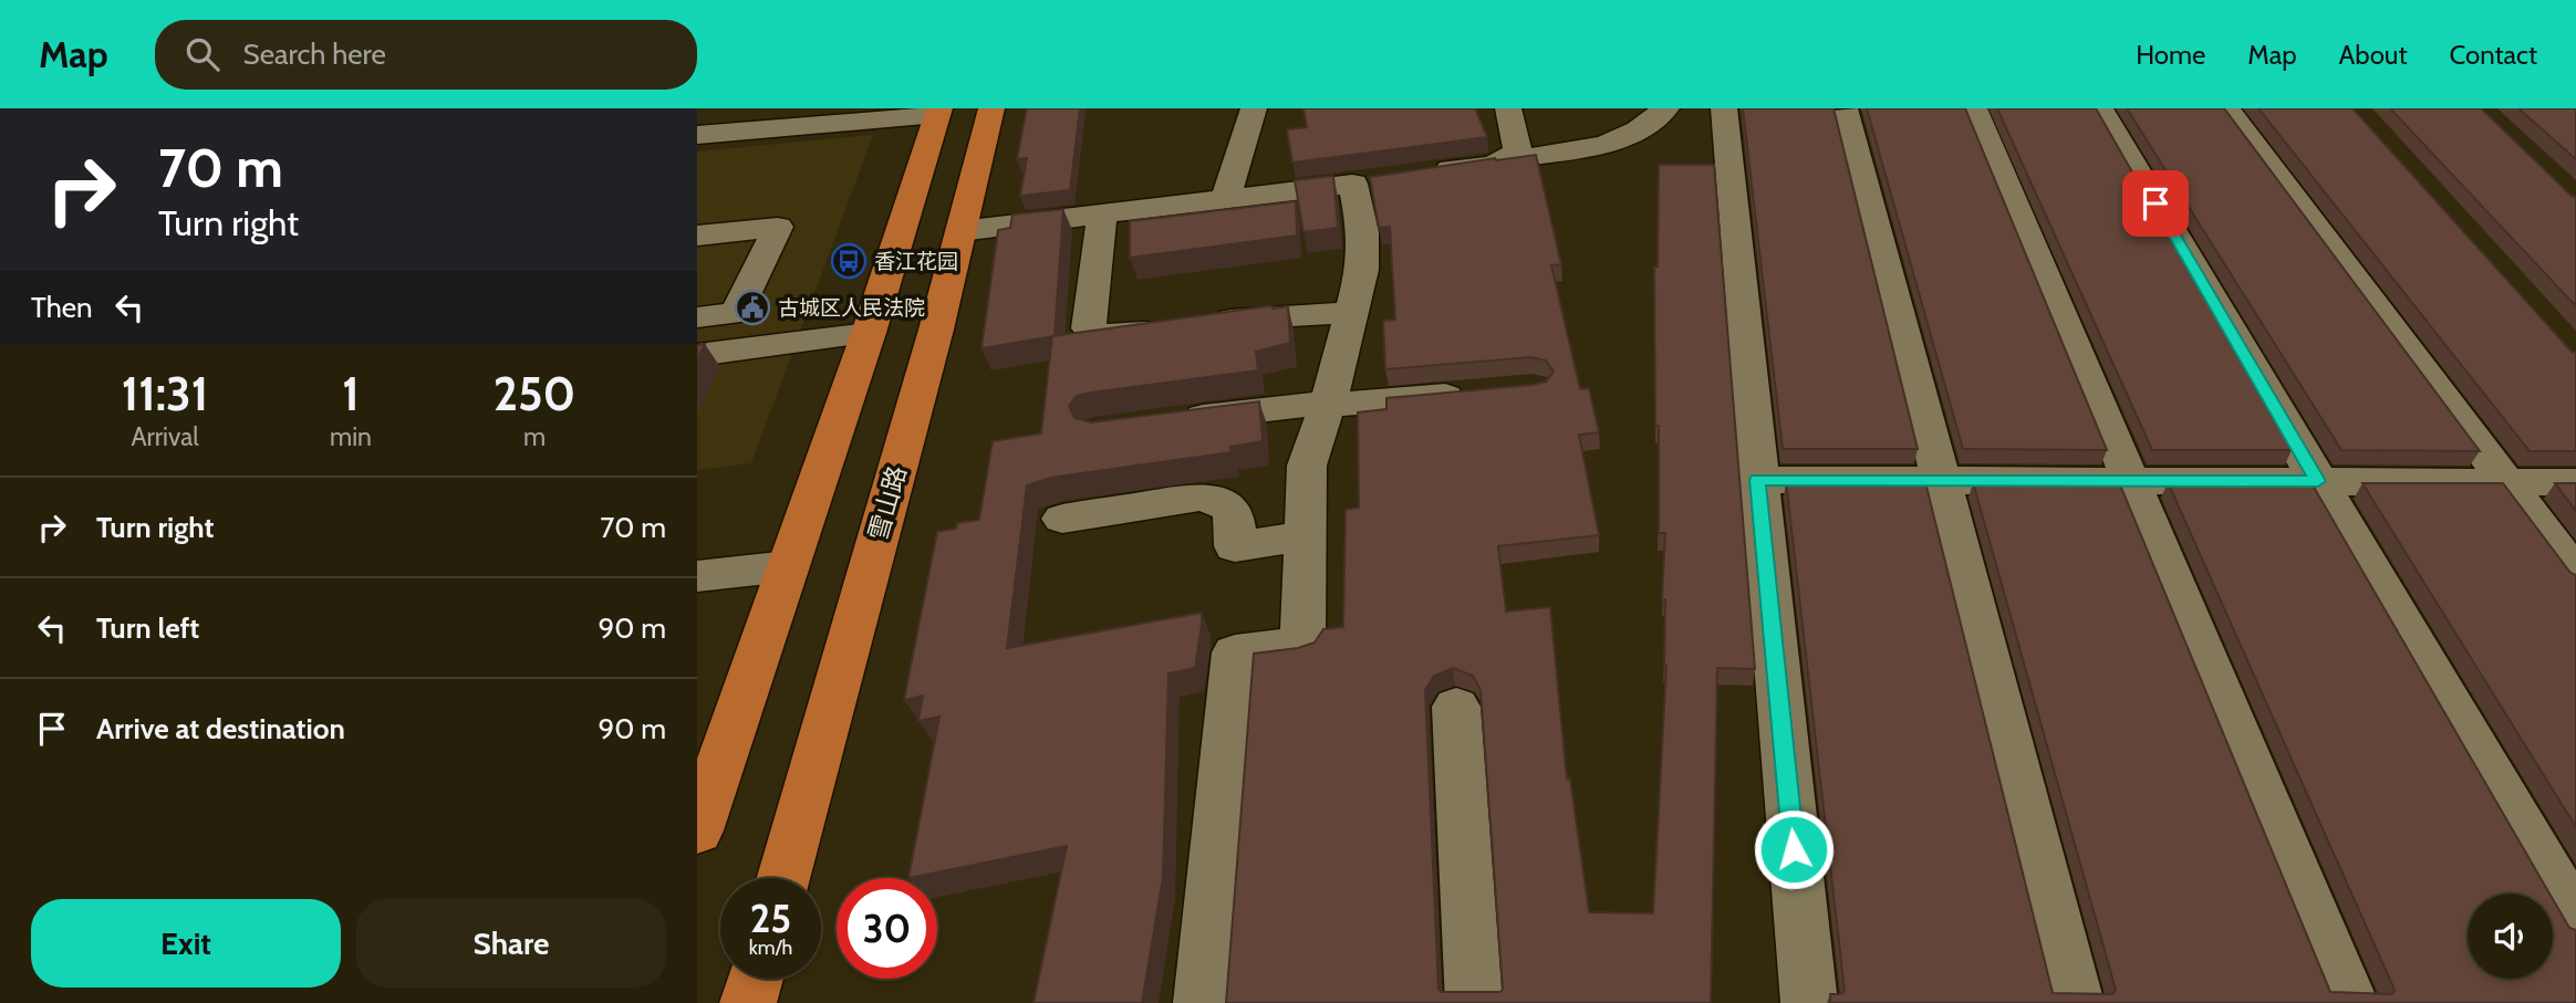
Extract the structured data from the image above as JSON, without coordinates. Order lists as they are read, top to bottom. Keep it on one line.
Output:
{"streets":{"main road":["雪山路"]},"places":{"bus stop":["香江花园"],"public building":["古城区人民法院"]},"page":{"header":"Map","search":"Search here","nav":["Home","Map","About","Contact"],"turn":["70 m","Turn right"],"then":"Then","eta":["11:31","Arrival","1","min","250","m"],"list":[{"name":"Turn right","value":"70 m"},{"name":"Turn left","value":"90 m"},{"name":"Arrive at destination","value":"90 m"}],"speed":"25 km/h","limit":"30","buttons":["Exit","Share"]}}
